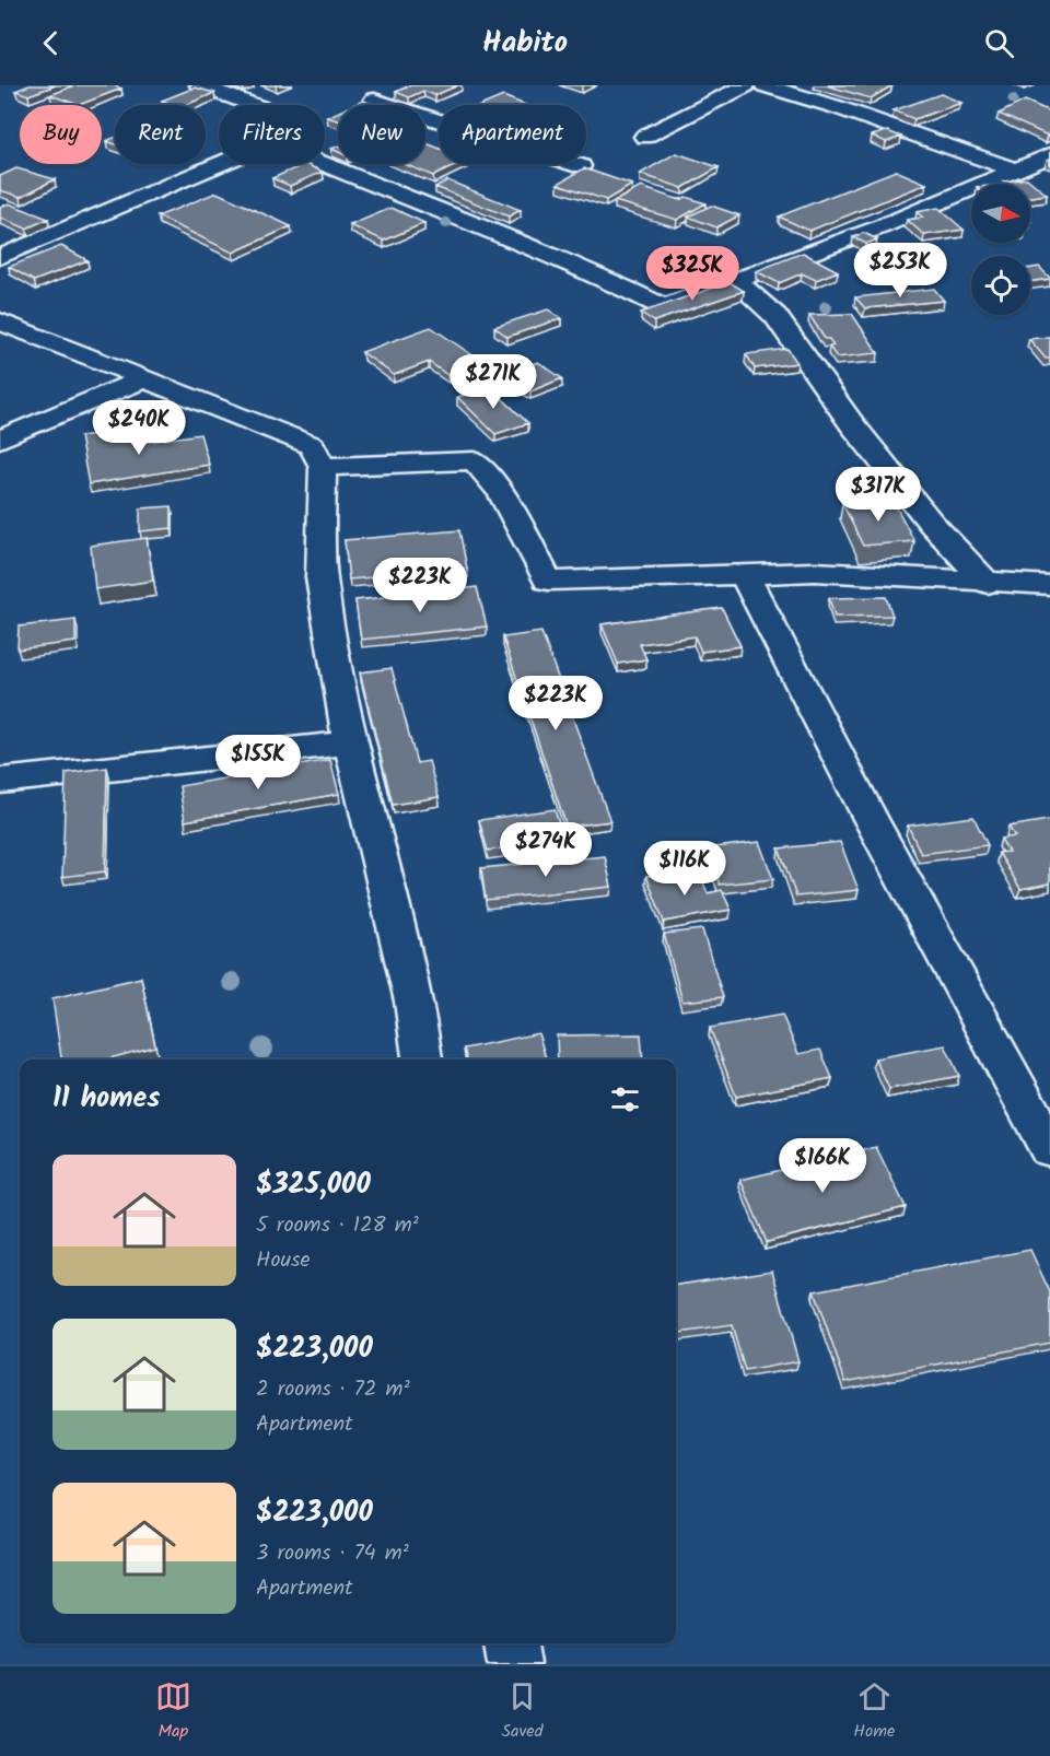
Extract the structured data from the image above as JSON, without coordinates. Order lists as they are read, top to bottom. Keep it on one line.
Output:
{"north":"right","page":{"header":"Habito","chip":["Buy","Rent","Filters","New","Apartment"],"price":["$253K","$325K","$271K","$240K","$317K","$223K","$223K","$155K","$274K","$116K","$166K"],"heading":"11 homes","list":[{"name":"$325,000","note":"5 rooms · 128 m² · House"},{"name":"$223,000","note":"2 rooms · 72 m² · Apartment"},{"name":"$223,000","note":"3 rooms · 74 m² · Apartment"}],"tabs":["Map","Saved","Home"]}}
